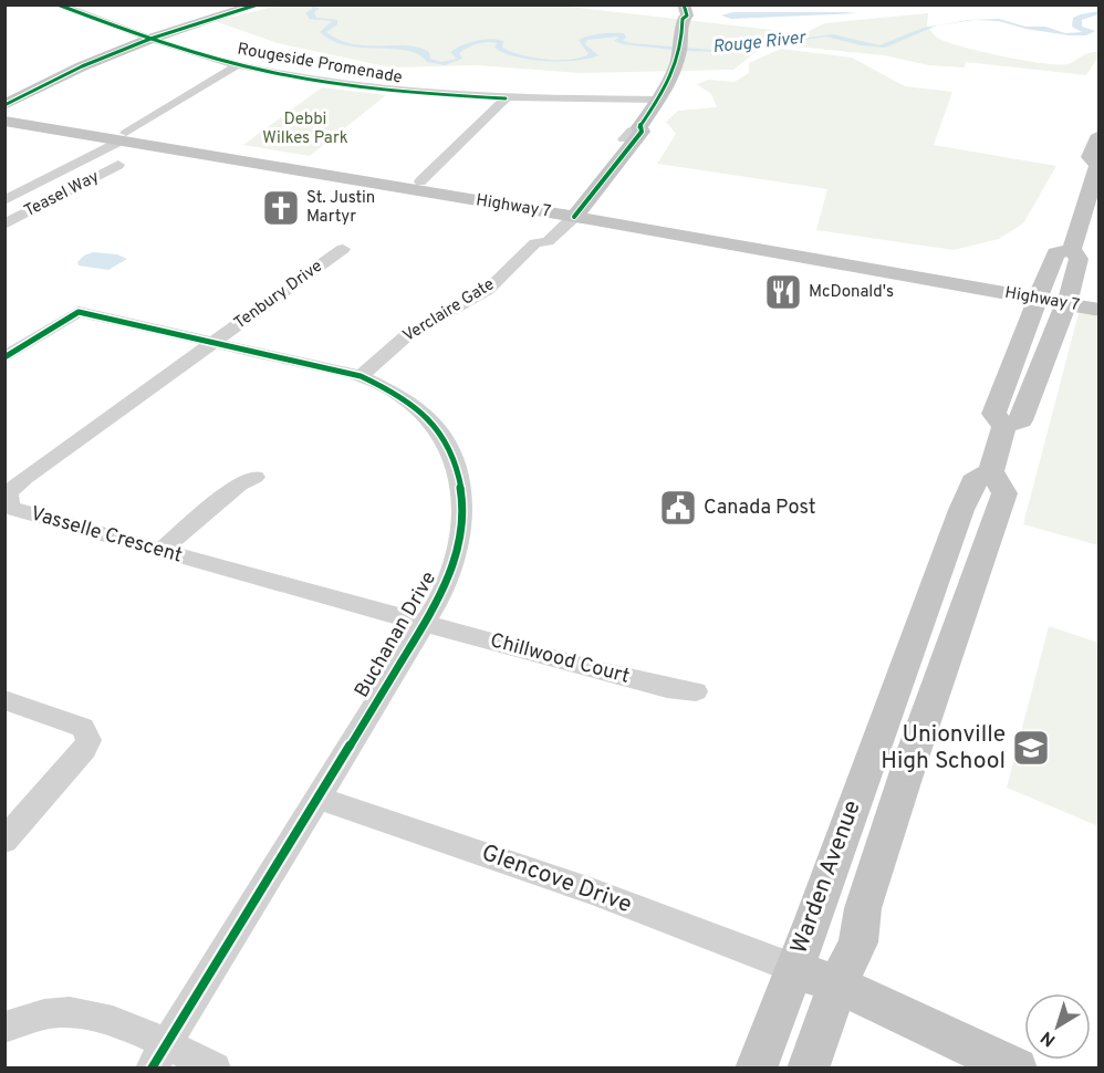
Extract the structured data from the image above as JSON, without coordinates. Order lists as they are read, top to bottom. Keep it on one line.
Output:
{"streets":{"main road":["Highway 7","Verclaire Gate","Warden Avenue"],"street":["Rougeside Promenade","Teasel Way","Tenbury Drive","Vasselle Crescent","Buchanan Drive","Chillwood Court","Glencove Drive"]},"crossings":[["Highway 7","Verclaire Gate"],["Highway 7","Warden Avenue"],["Tenbury Drive","Vasselle Crescent"],["Tenbury Drive","Buchanan Drive"],["Verclaire Gate","Buchanan Drive"],["Vasselle Crescent","Buchanan Drive"],["Vasselle Crescent","Chillwood Court"],["Buchanan Drive","Chillwood Court"],["Buchanan Drive","Glencove Drive"],["Warden Avenue","Glencove Drive"]],"water":["Rouge River"],"parks":["Debbi Wilkes Park"],"places":{"church":["St. Justin Martyr"],"restaurant":["McDonald's"],"public building":["Canada Post"],"school or university":["Unionville High School"]},"north":"bottom left"}
